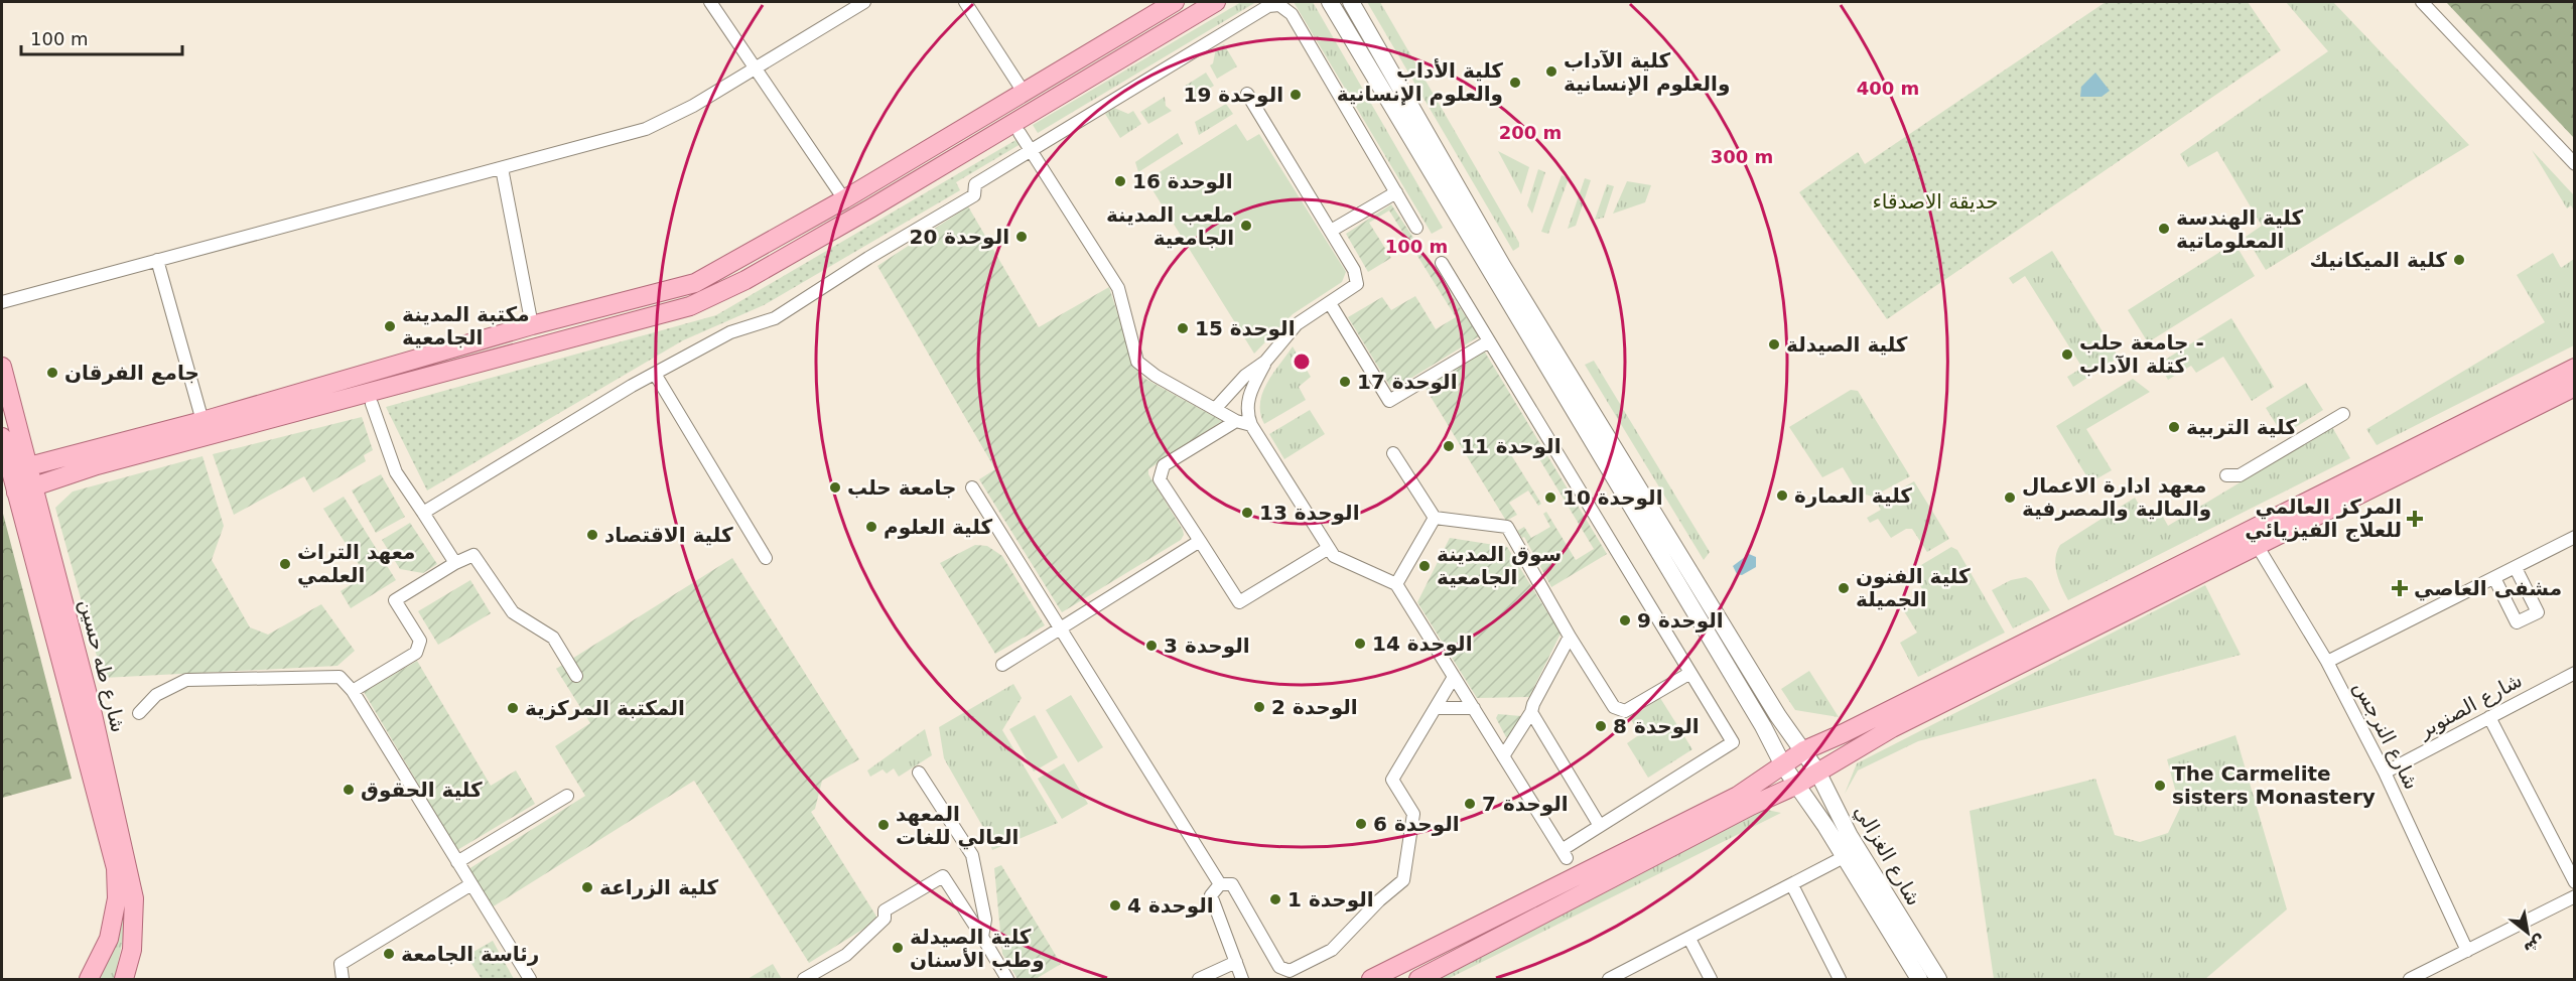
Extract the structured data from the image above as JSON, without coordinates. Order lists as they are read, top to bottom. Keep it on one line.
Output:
{"streets":{"main road":["شارع طه حسين","شارع الغزالي"],"street":["شارع الصنوبر","شارع النرجس"]},"crossings":[["شارع الصنوبر","شارع النرجس"]],"parks":["حديقة الاصدقاء"],"places":{"other":["كلية الآداب والعلوم الإنسانية","كلية الأداب والعلوم الإنسانية","الوحدة 19","الوحدة 16","ملعب المدينة الجامعية","كلية الهندسة المعلوماتية","الوحدة 20","كلية الميكانيك","مكتبة المدينة الجامعية","الوحدة 15","كلية الصيدلة","جامعة حلب - كتلة الآداب","جامع الفرقان","الوحدة 17","كلية التربية","الوحدة 11","جامعة حلب","كلية العمارة","الوحدة 10","معهد ادارة الاعمال والمالية والمصرفية","الوحدة 13","كلية العلوم","كلية الاقتصاد","معهد التراث العلمي","سوق المدينة الجامعية","كلية الفنون الجميلة","الوحدة 9","الوحدة 14","الوحدة 3","الوحدة 2","المكتبة المركزية","الوحدة 8","The Carmelite sisters Monastery","كلية الحقوق","الوحدة 7","الوحدة 6","المعهد العالي للغات","كلية الزراعة","الوحدة 1","الوحدة 4","كلية الصيدلة وطب الأسنان","رئاسة الجامعة"],"health":["المركز العالمي للعلاج الفيزيائي","مشفى العاصي"]},"scale_bar":"100 m","north":"bottom right","rings":["400 m","200 m","300 m","100 m"]}
